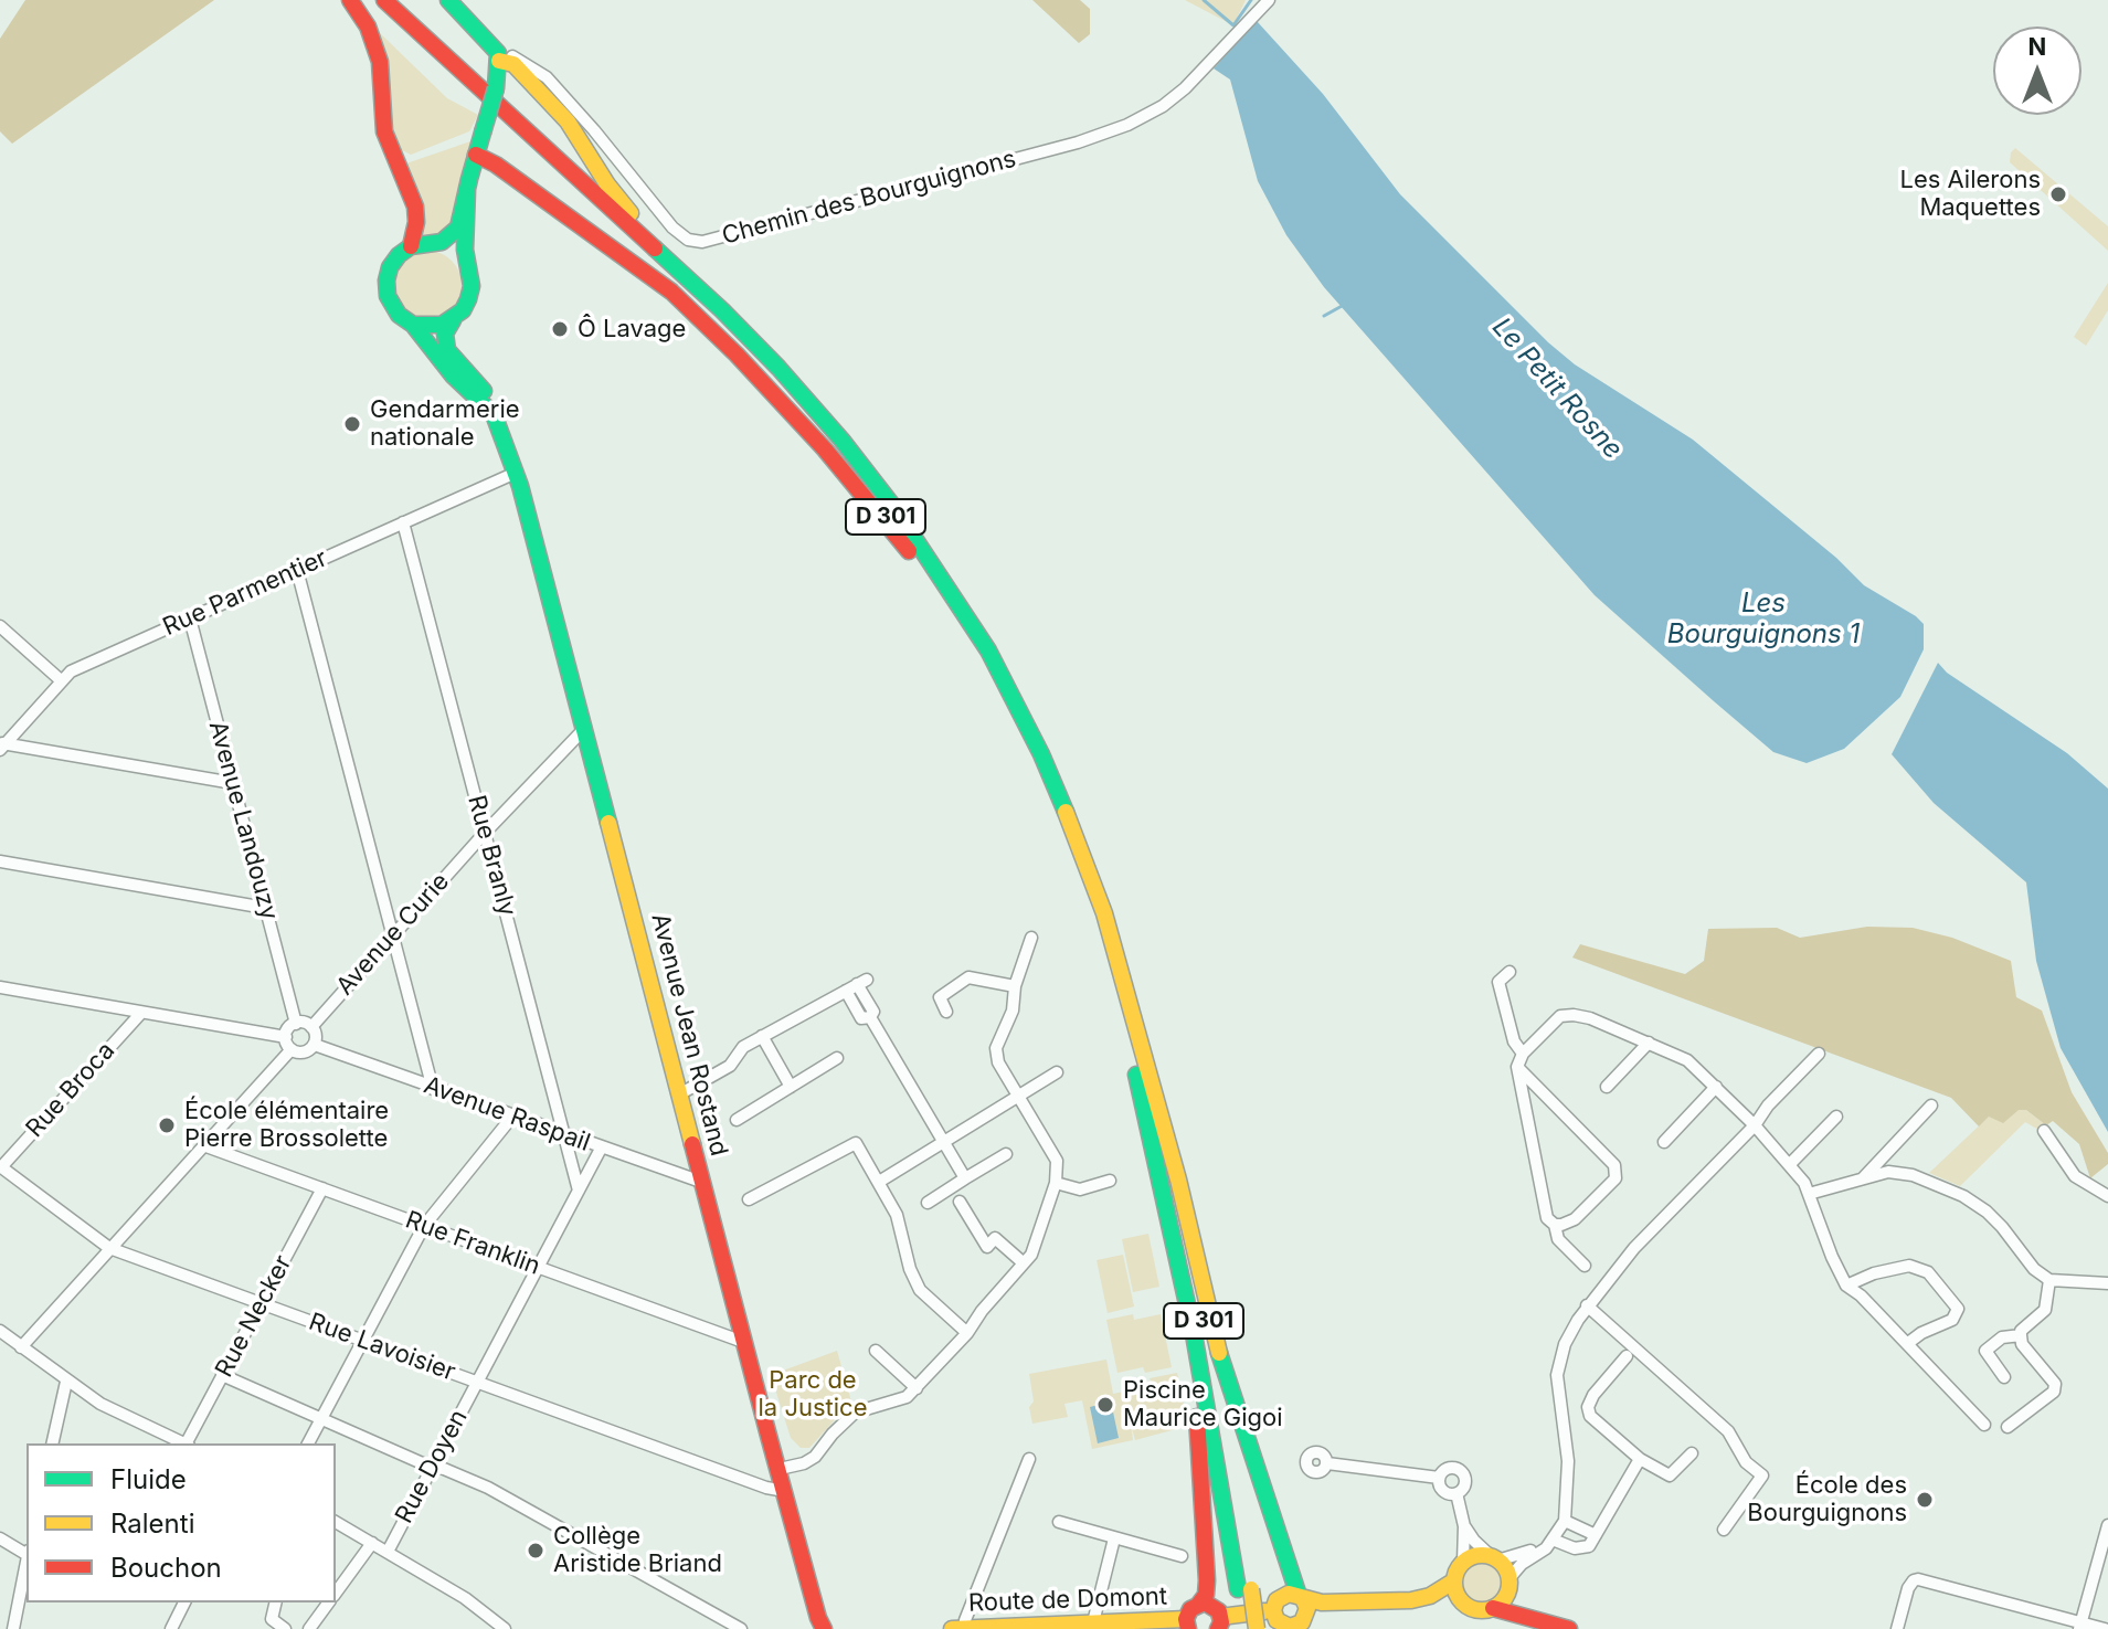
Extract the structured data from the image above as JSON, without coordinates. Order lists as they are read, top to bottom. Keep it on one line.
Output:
{"streets":{"main road":["D 301","Avenue Jean Rostand","Route de Domont"],"street":["Chemin des Bourguignons","Rue Parmentier","Avenue Landouzy","Rue Branly","Avenue Curie","Rue Broca","Avenue Raspail","Rue Franklin","Rue Necker","Rue Lavoisier","Rue Doyen"]},"crossings":[["Rue Parmentier","Avenue Landouzy"],["Rue Parmentier","Rue Branly"],["Rue Parmentier","Avenue Jean Rostand"],["Avenue Landouzy","Avenue Curie"],["Avenue Landouzy","Avenue Raspail"],["Rue Branly","Avenue Curie"],["Rue Branly","Avenue Raspail"],["Rue Branly","Rue Doyen"],["Avenue Curie","Avenue Jean Rostand"],["Avenue Curie","Avenue Raspail"],["Avenue Jean Rostand","Avenue Raspail"],["Avenue Jean Rostand","Rue Franklin"],["Avenue Jean Rostand","Rue Lavoisier"],["Rue Broca","Rue Lavoisier"],["Avenue Raspail","Rue Doyen"],["Rue Franklin","Rue Necker"],["Rue Franklin","Rue Doyen"],["Rue Necker","Rue Lavoisier"],["Rue Lavoisier","Rue Doyen"]],"water":["Le Petit Rosne","Les Bourguignons 1"],"parks":["Parc de la Justice"],"places":["Les Ailerons Maquettes","Ô Lavage","Gendarmerie nationale","École élémentaire Pierre Brossolette","Piscine Maurice Gigoi","École des Bourguignons","Collège Aristide Briand"],"legend":["Fluide","Ralenti","Bouchon"],"north":"top"}
